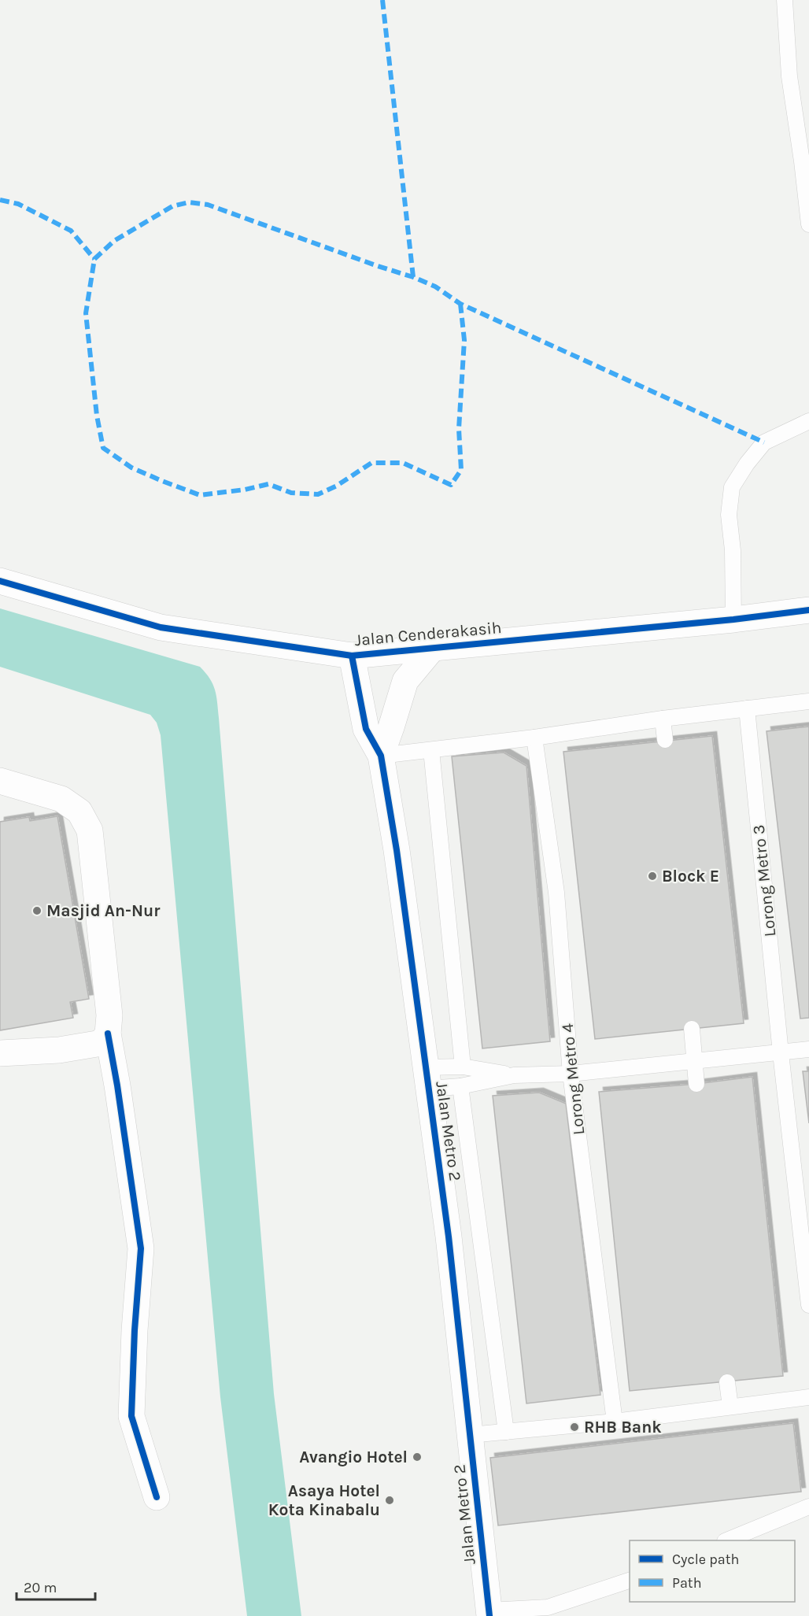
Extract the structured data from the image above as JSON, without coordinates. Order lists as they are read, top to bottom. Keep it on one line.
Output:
{"streets":{"street":["Jalan Cenderakasih","Jalan Metro 2"],"lane":["Lorong Metro 3","Lorong Metro 4"]},"crossings":[["Jalan Cenderakasih","Jalan Metro 2"]],"places":["Block E","Masjid An-Nur","RHB Bank","Avangio Hotel","Asaya Hotel Kota Kinabalu"],"legend":["Cycle path","Path"],"scale_bar":"20 m"}
